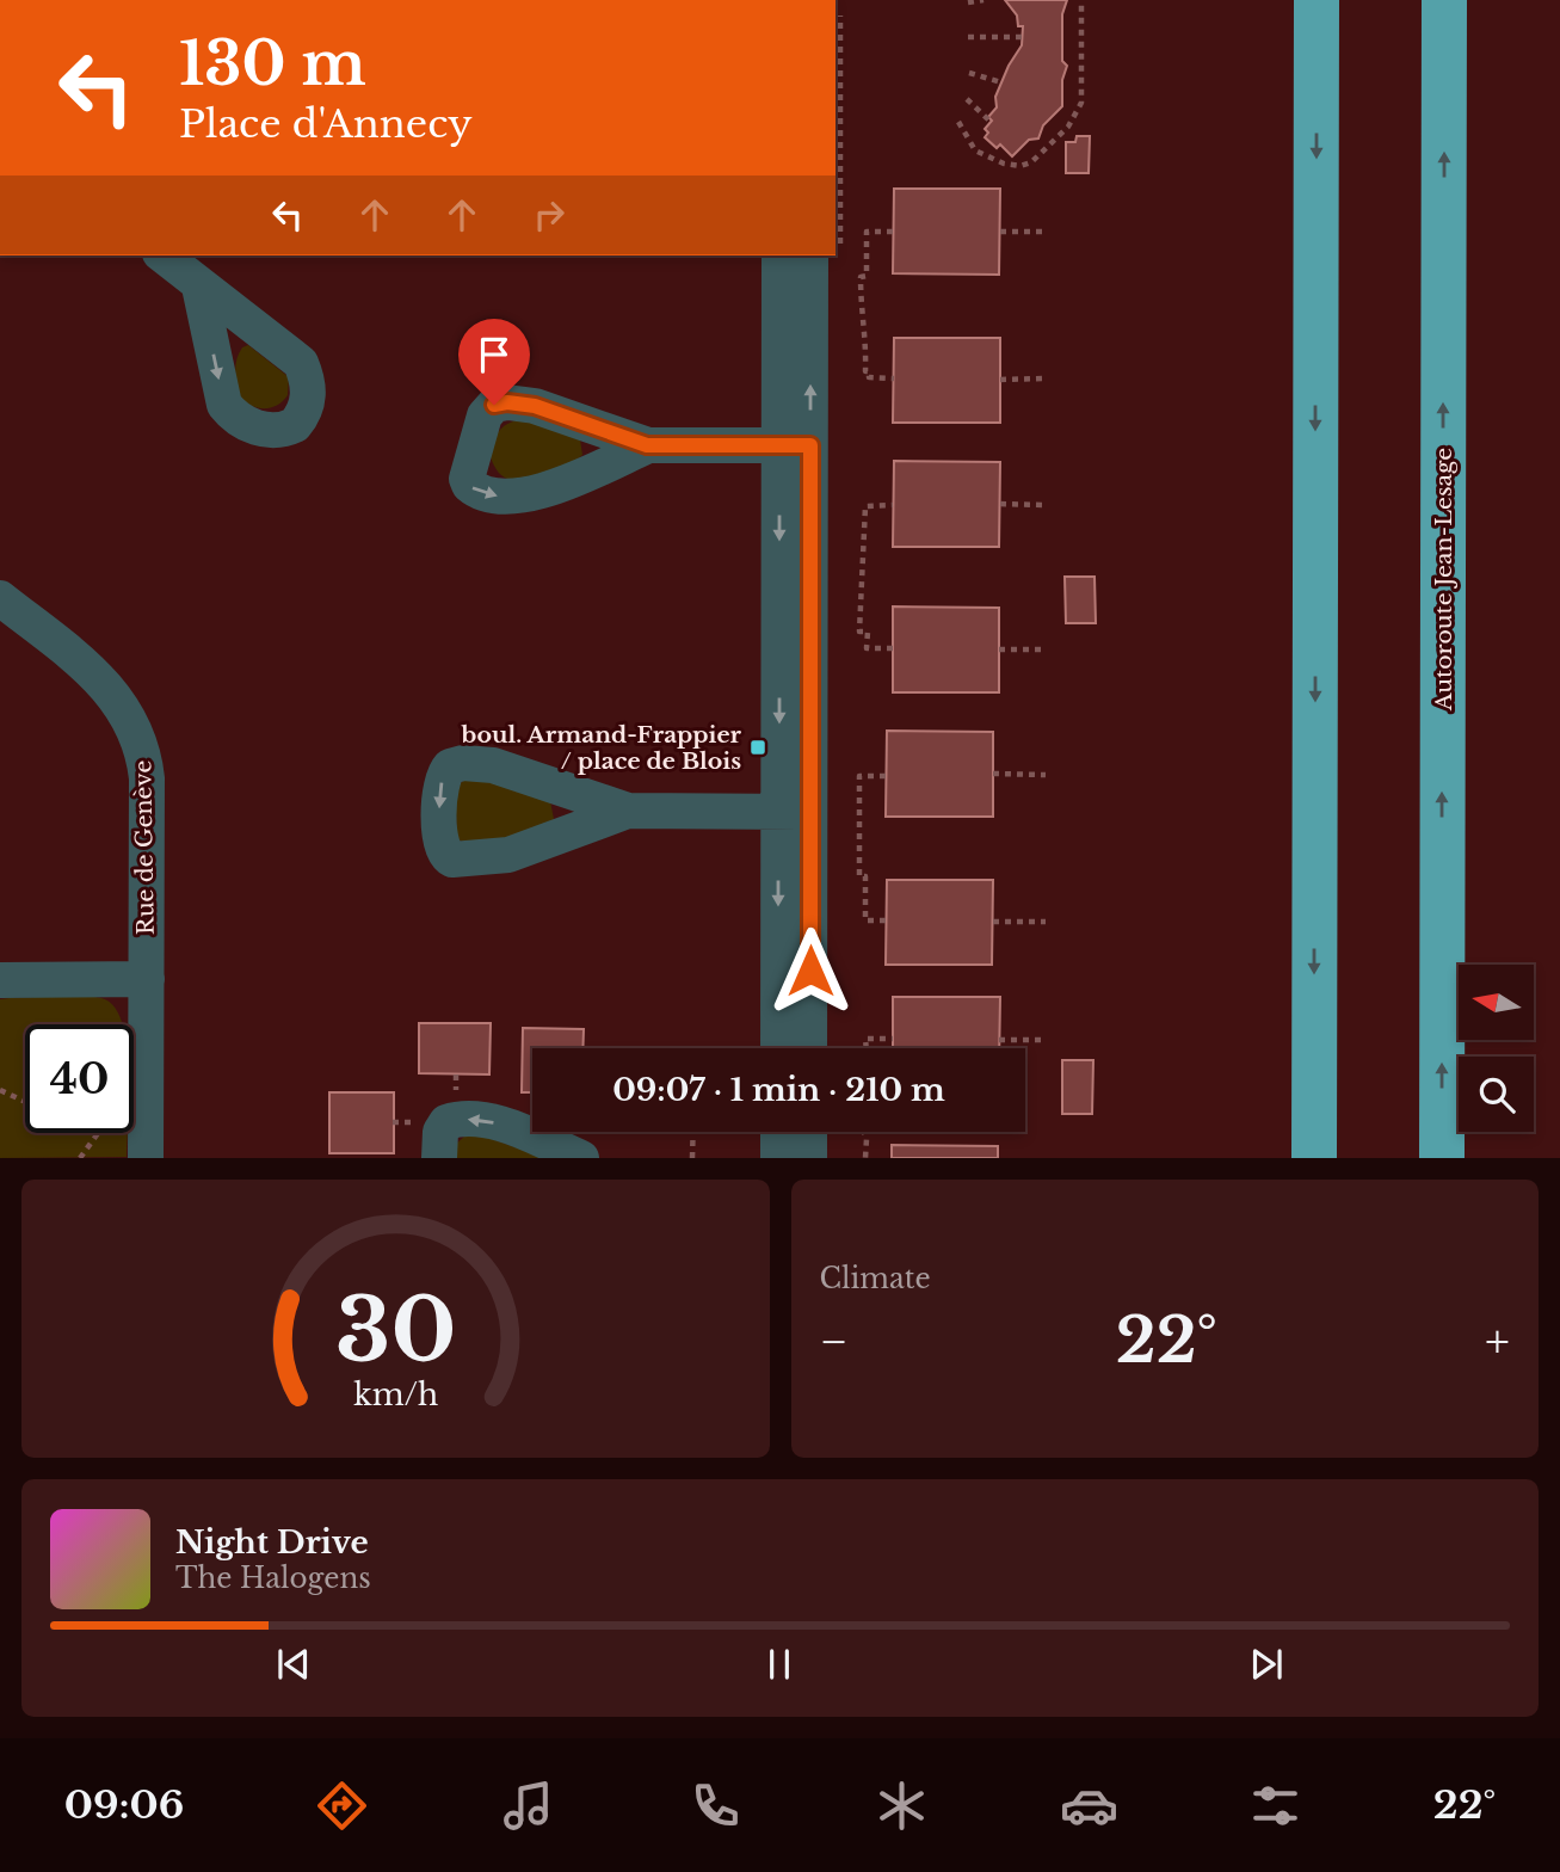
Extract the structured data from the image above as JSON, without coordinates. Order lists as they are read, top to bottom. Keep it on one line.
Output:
{"streets":{"highway":["Autoroute Jean-Lesage"],"street":["Rue de Genève"]},"places":{"transit":["boul. Armand-Frappier / place de Blois"]},"north":"left","page":{"turn":["130 m","Place d'Annecy"],"limit":"40","trip":"09:07 · 1 min · 210 m","tile":"Climate","heat":["−","22°","+"],"song":["Night Drive","The Halogens"],"tabs":["09:06","22°"],"gauge":["30","km/h"]}}
